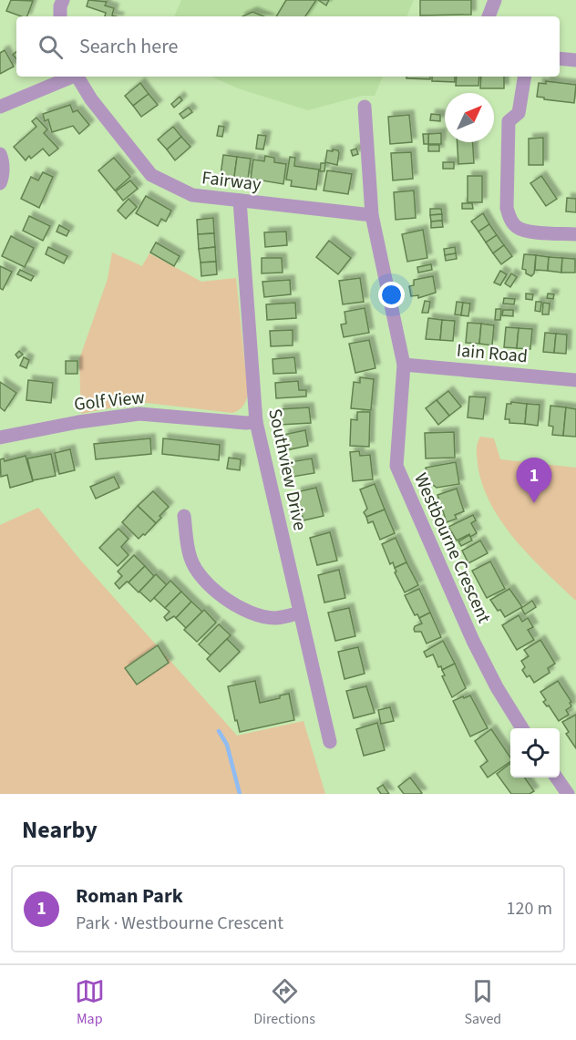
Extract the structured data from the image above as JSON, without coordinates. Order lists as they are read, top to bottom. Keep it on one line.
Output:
{"streets":{"street":["Fairway","Iain Road","Golf View","Southview Drive","Westbourne Crescent"]},"crossings":[["Fairway","Southview Drive"],["Fairway","Westbourne Crescent"],["Iain Road","Westbourne Crescent"],["Golf View","Southview Drive"]],"north":"top right","page":{"search":"Search here","pins":"1","heading":"Nearby","list":[{"mark":"1","name":"Roman Park","note":"Park · Westbourne Crescent","value":"120 m"}],"nav":["Map","Directions","Saved"]}}
